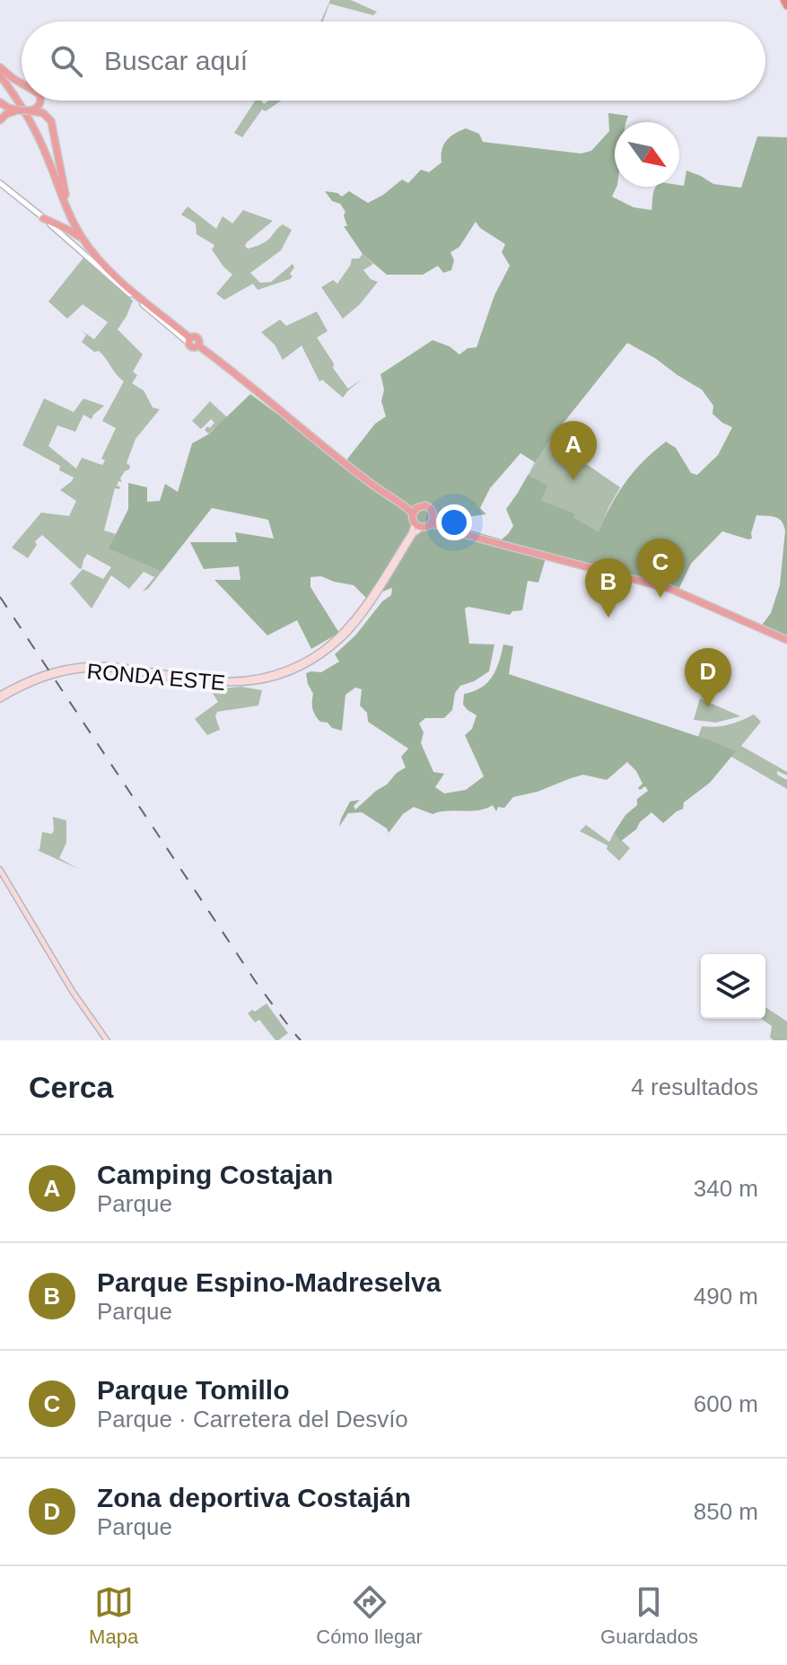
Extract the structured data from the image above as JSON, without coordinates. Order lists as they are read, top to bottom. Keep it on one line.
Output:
{"streets":{"main road":["RONDA ESTE"]},"north":"bottom right","page":{"search":"Buscar aquí","pins":["A","C","B","D"],"heading":["Cerca","4 resultados"],"list":[{"mark":"A","name":"Camping Costajan","note":"Parque","value":"340 m"},{"mark":"B","name":"Parque Espino-Madreselva","note":"Parque","value":"490 m"},{"mark":"C","name":"Parque Tomillo","note":"Parque · Carretera del Desvío","value":"600 m"},{"mark":"D","name":"Zona deportiva Costaján","note":"Parque","value":"850 m"}],"nav":["Mapa","Cómo llegar","Guardados"]}}
